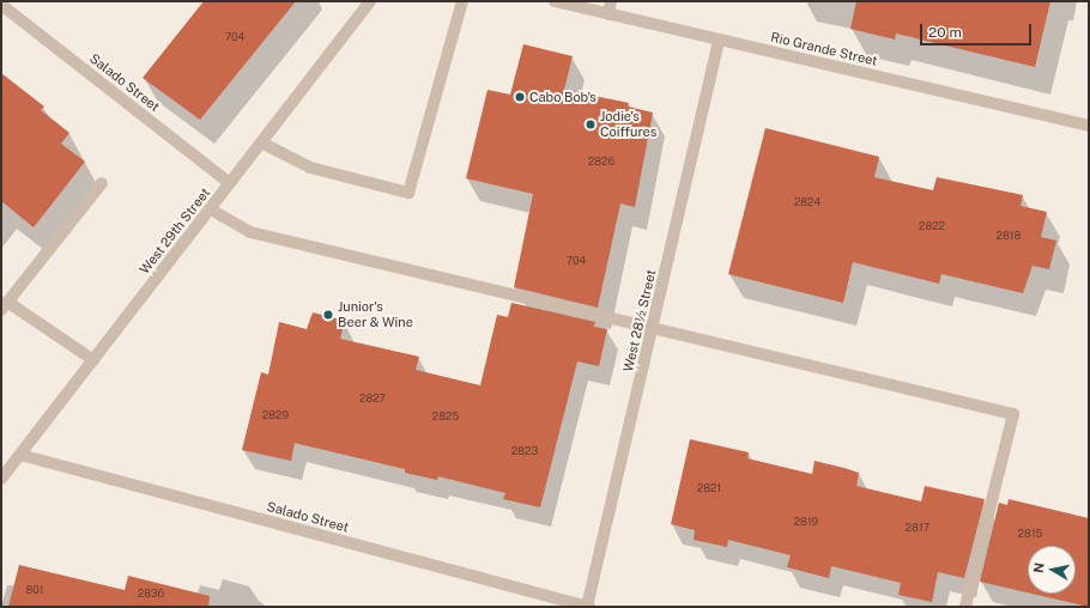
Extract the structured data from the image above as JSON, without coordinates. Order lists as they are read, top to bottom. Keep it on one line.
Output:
{"streets":{"street":["Rio Grande Street","Salado Street","West 29th Street","West 28½ Street"]},"crossings":[["Rio Grande Street","West 28½ Street"],["Salado Street","West 29th Street"],["Salado Street","West 28½ Street"]],"places":["Cabo Bob's","Jodie's Coiffures","Junior's Beer & Wine"],"house_numbers":["704","2826","2824","2822","2818","704","2827","2829","2825","2823","2821","2819","2817","2815","801","2836"],"scale_bar":"20 m","north":"left"}
